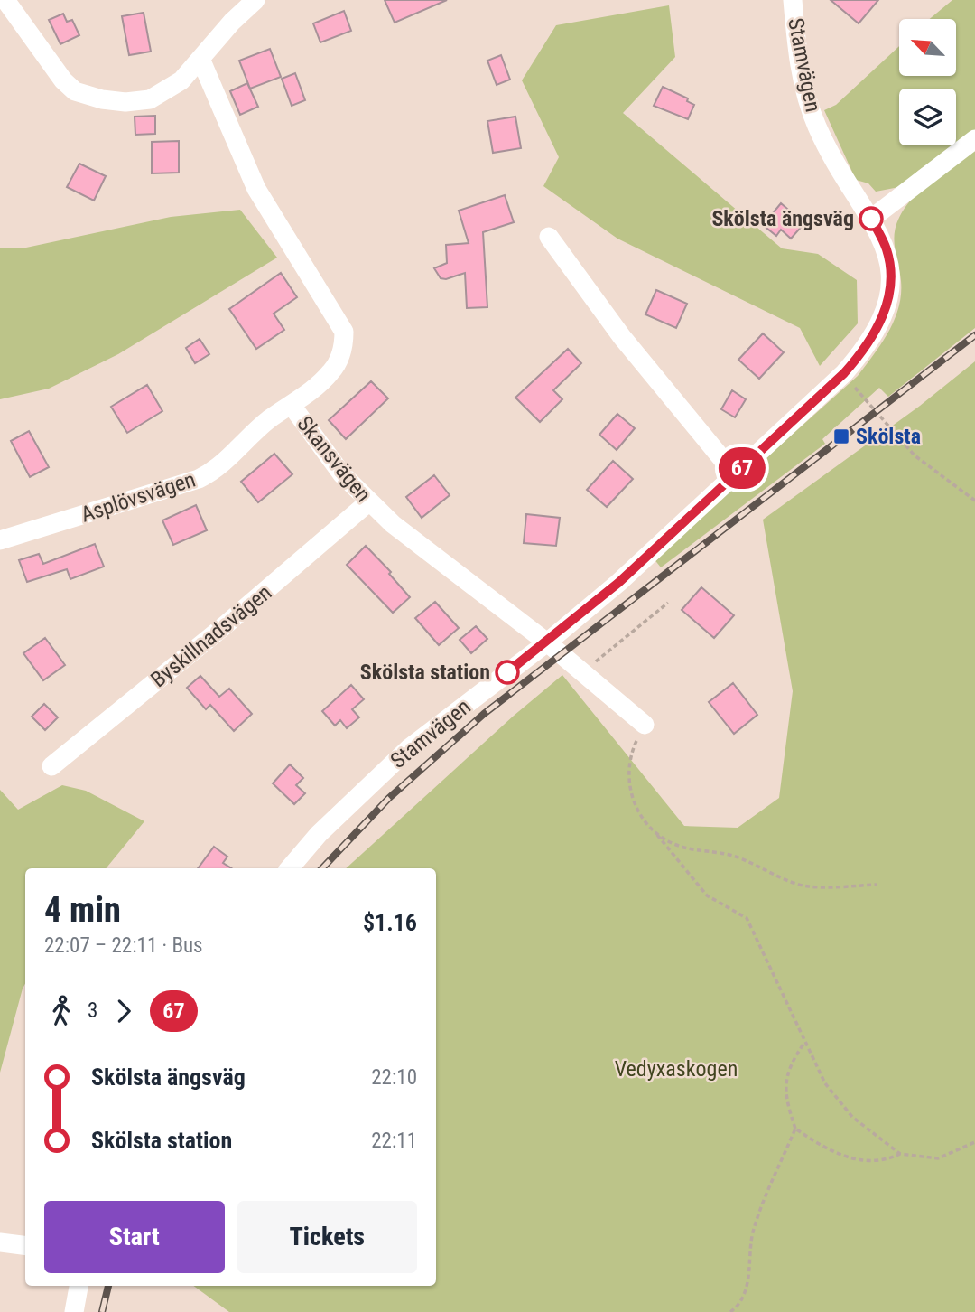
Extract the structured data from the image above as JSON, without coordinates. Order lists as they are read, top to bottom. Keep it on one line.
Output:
{"streets":{"street":["Stamvägen","Skansvägen","Asplövsvägen","Byskillnadsvägen"]},"crossings":[["Stamvägen","Skansvägen"],["Skansvägen","Asplövsvägen"],["Skansvägen","Byskillnadsvägen"]],"parks":["Vedyxaskogen"],"places":{"other":["Skölsta ängsväg","Skölsta station"],"transit":["Skölsta"]},"lines":["bus line 67"],"north":"top left","page":{"on_map":"67","heading":["4 min","22:07 – 22:11 · Bus","$1.16"],"legs":["3","67"],"list":[{"name":"Skölsta ängsväg","value":"22:10"},{"name":"Skölsta station","value":"22:11"}],"buttons":["Start","Tickets"]}}
